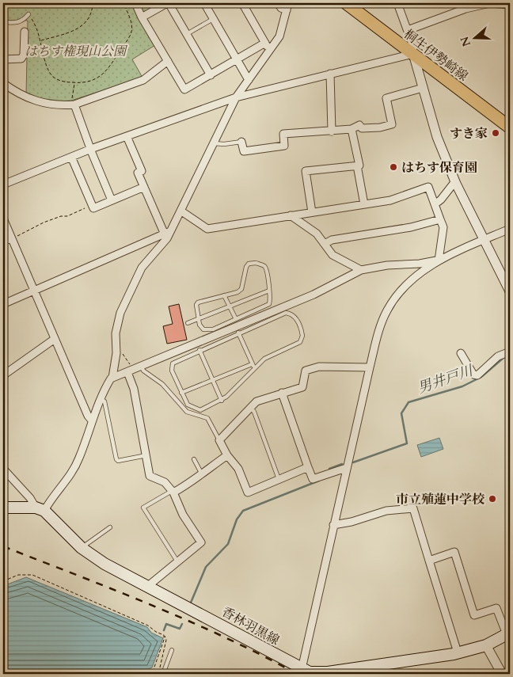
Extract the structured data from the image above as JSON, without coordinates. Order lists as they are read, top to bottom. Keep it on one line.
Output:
{"streets":{"main road":["桐生伊勢崎線","香林羽黒線"]},"water":["男井戸川"],"parks":["はちす権現山公園"],"places":["すき家","はちす保育園","市立殖蓮中学校"],"north":"left"}
